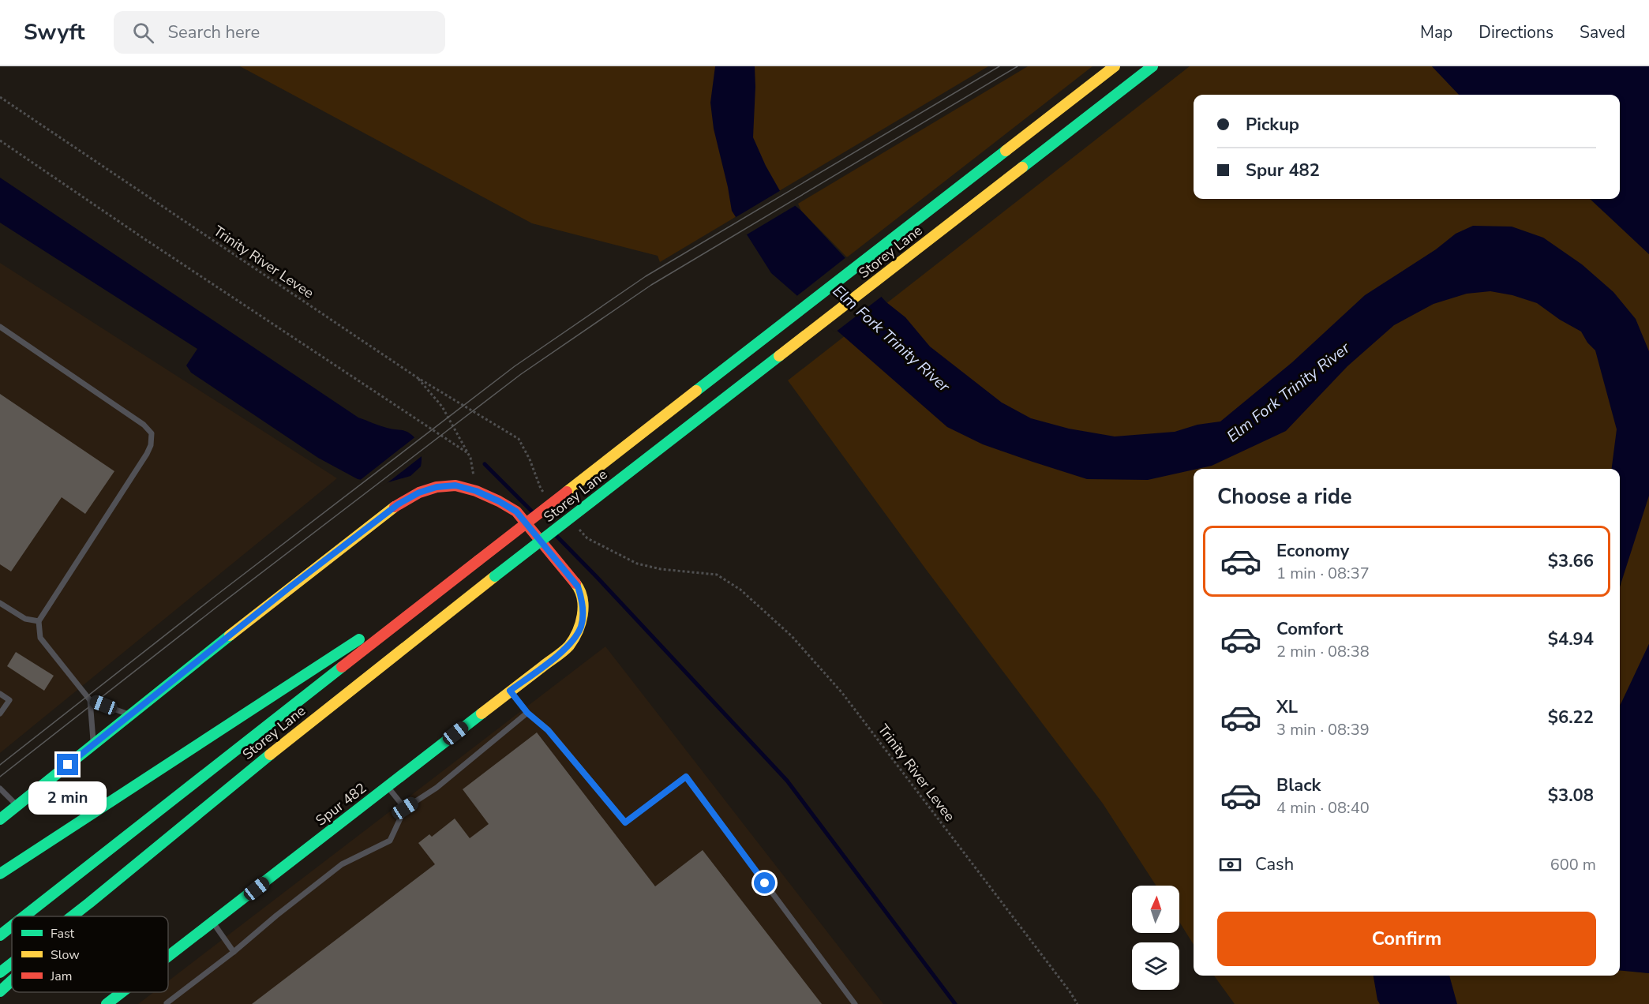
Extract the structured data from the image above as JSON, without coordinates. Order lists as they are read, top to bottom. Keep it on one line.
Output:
{"streets":{"main road":["Storey Lane","Spur 482"],"path":["Trinity River Levee"]},"water":["Elm Fork Trinity River"],"legend":["Fast","Slow","Jam"],"north":"top","page":{"header":"Swyft","search":"Search here","nav":["Map","Directions","Saved"],"banner":["Pickup","Spur 482"],"heading":"Choose a ride","list":[{"name":"Economy","note":"1 min · 08:37","value":"$3.66"},{"name":"Comfort","note":"2 min · 08:38","value":"$4.94"},{"name":"XL","note":"3 min · 08:39","value":"$6.22"},{"name":"Black","note":"4 min · 08:40","value":"$3.08"}],"bubble":"2 min","pay":["Cash","600 m"],"buttons":"Confirm"}}
